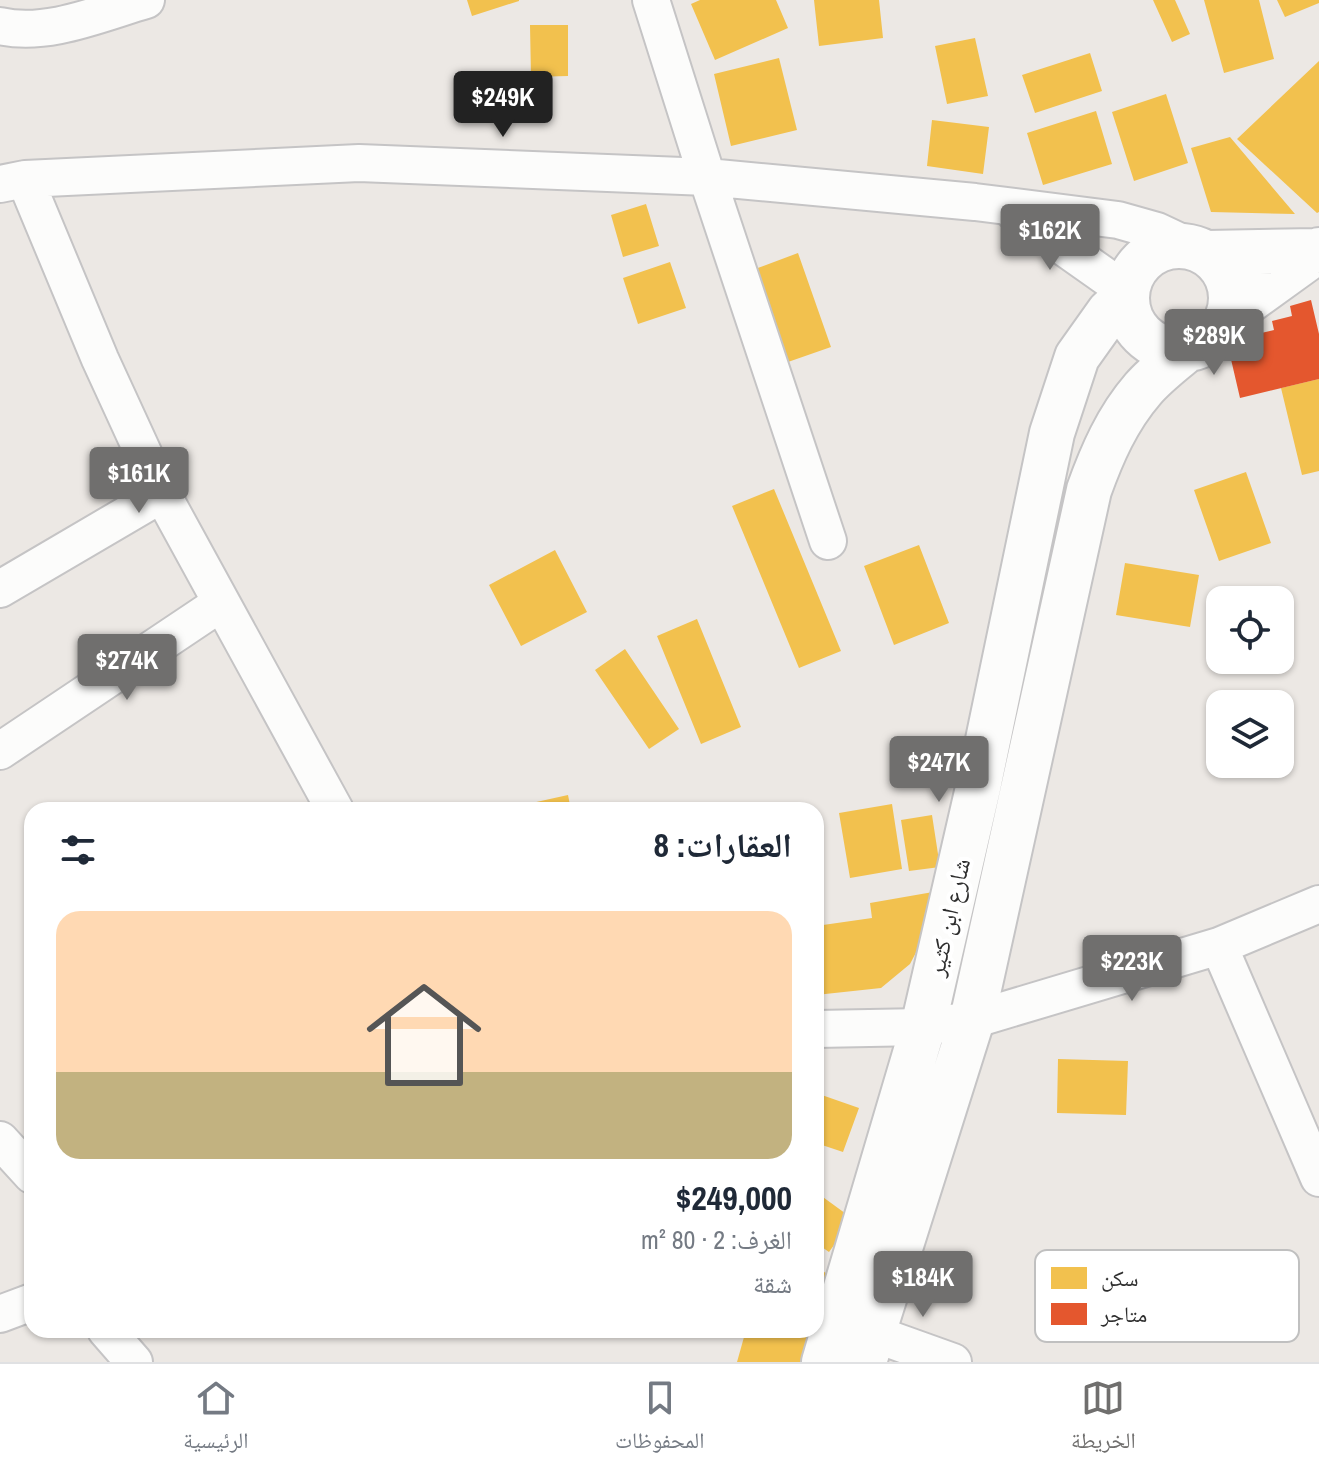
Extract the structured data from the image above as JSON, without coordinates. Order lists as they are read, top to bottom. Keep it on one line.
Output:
{"streets":{"street":["شارع ابن كثير"]},"legend":["سكن","متاجر"],"page":{"price":["$249K","$162K","$289K","$161K","$274K","$247K","$223K","$184K"],"heading":"العقارات: 8","list":[{"name":"$249,000","note":"الغرف: 2 · 80 m² · شقة"}],"tabs":["الخريطة","المحفوظات","الرئيسية"]}}
